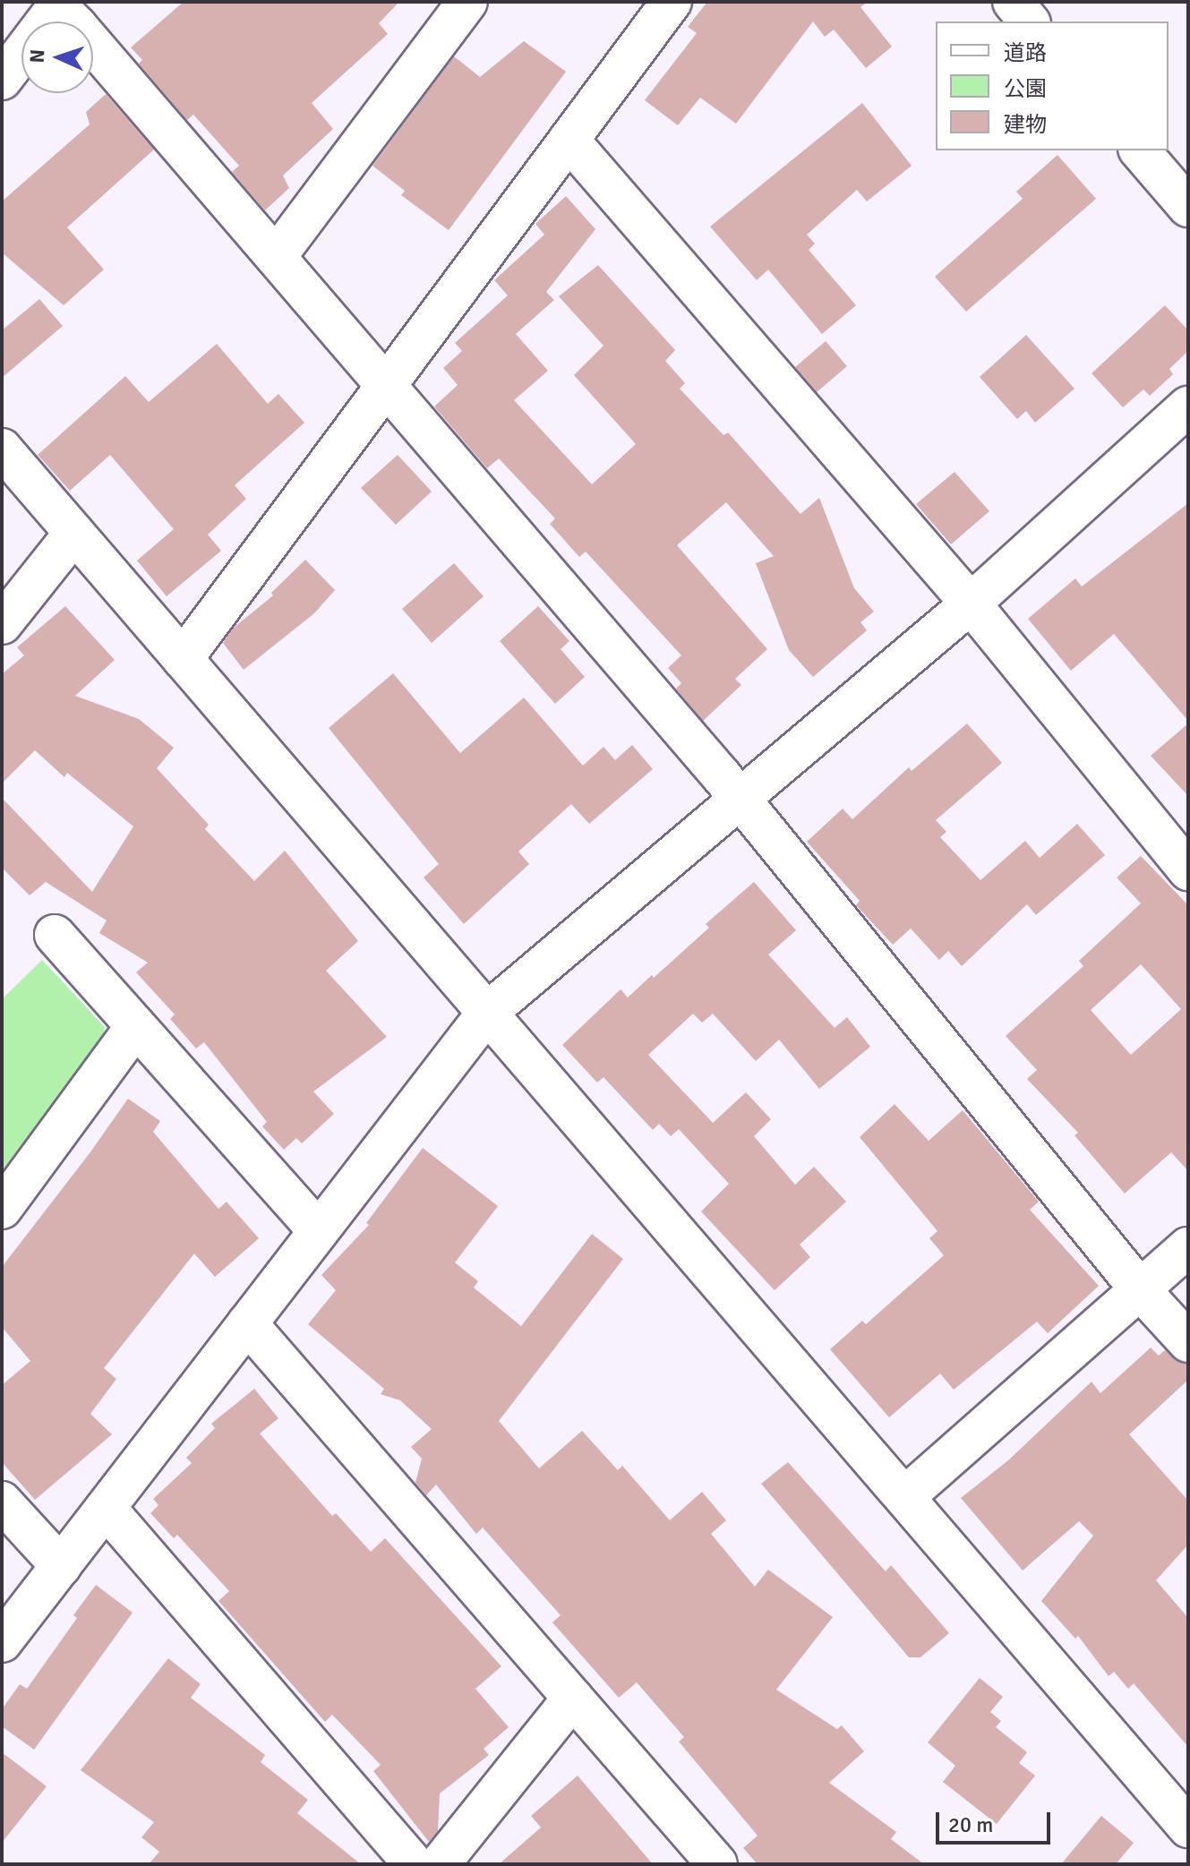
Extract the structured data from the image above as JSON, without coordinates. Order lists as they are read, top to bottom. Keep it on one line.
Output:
{"legend":["道路","公園","建物"],"scale_bar":"20 m","north":"left"}
